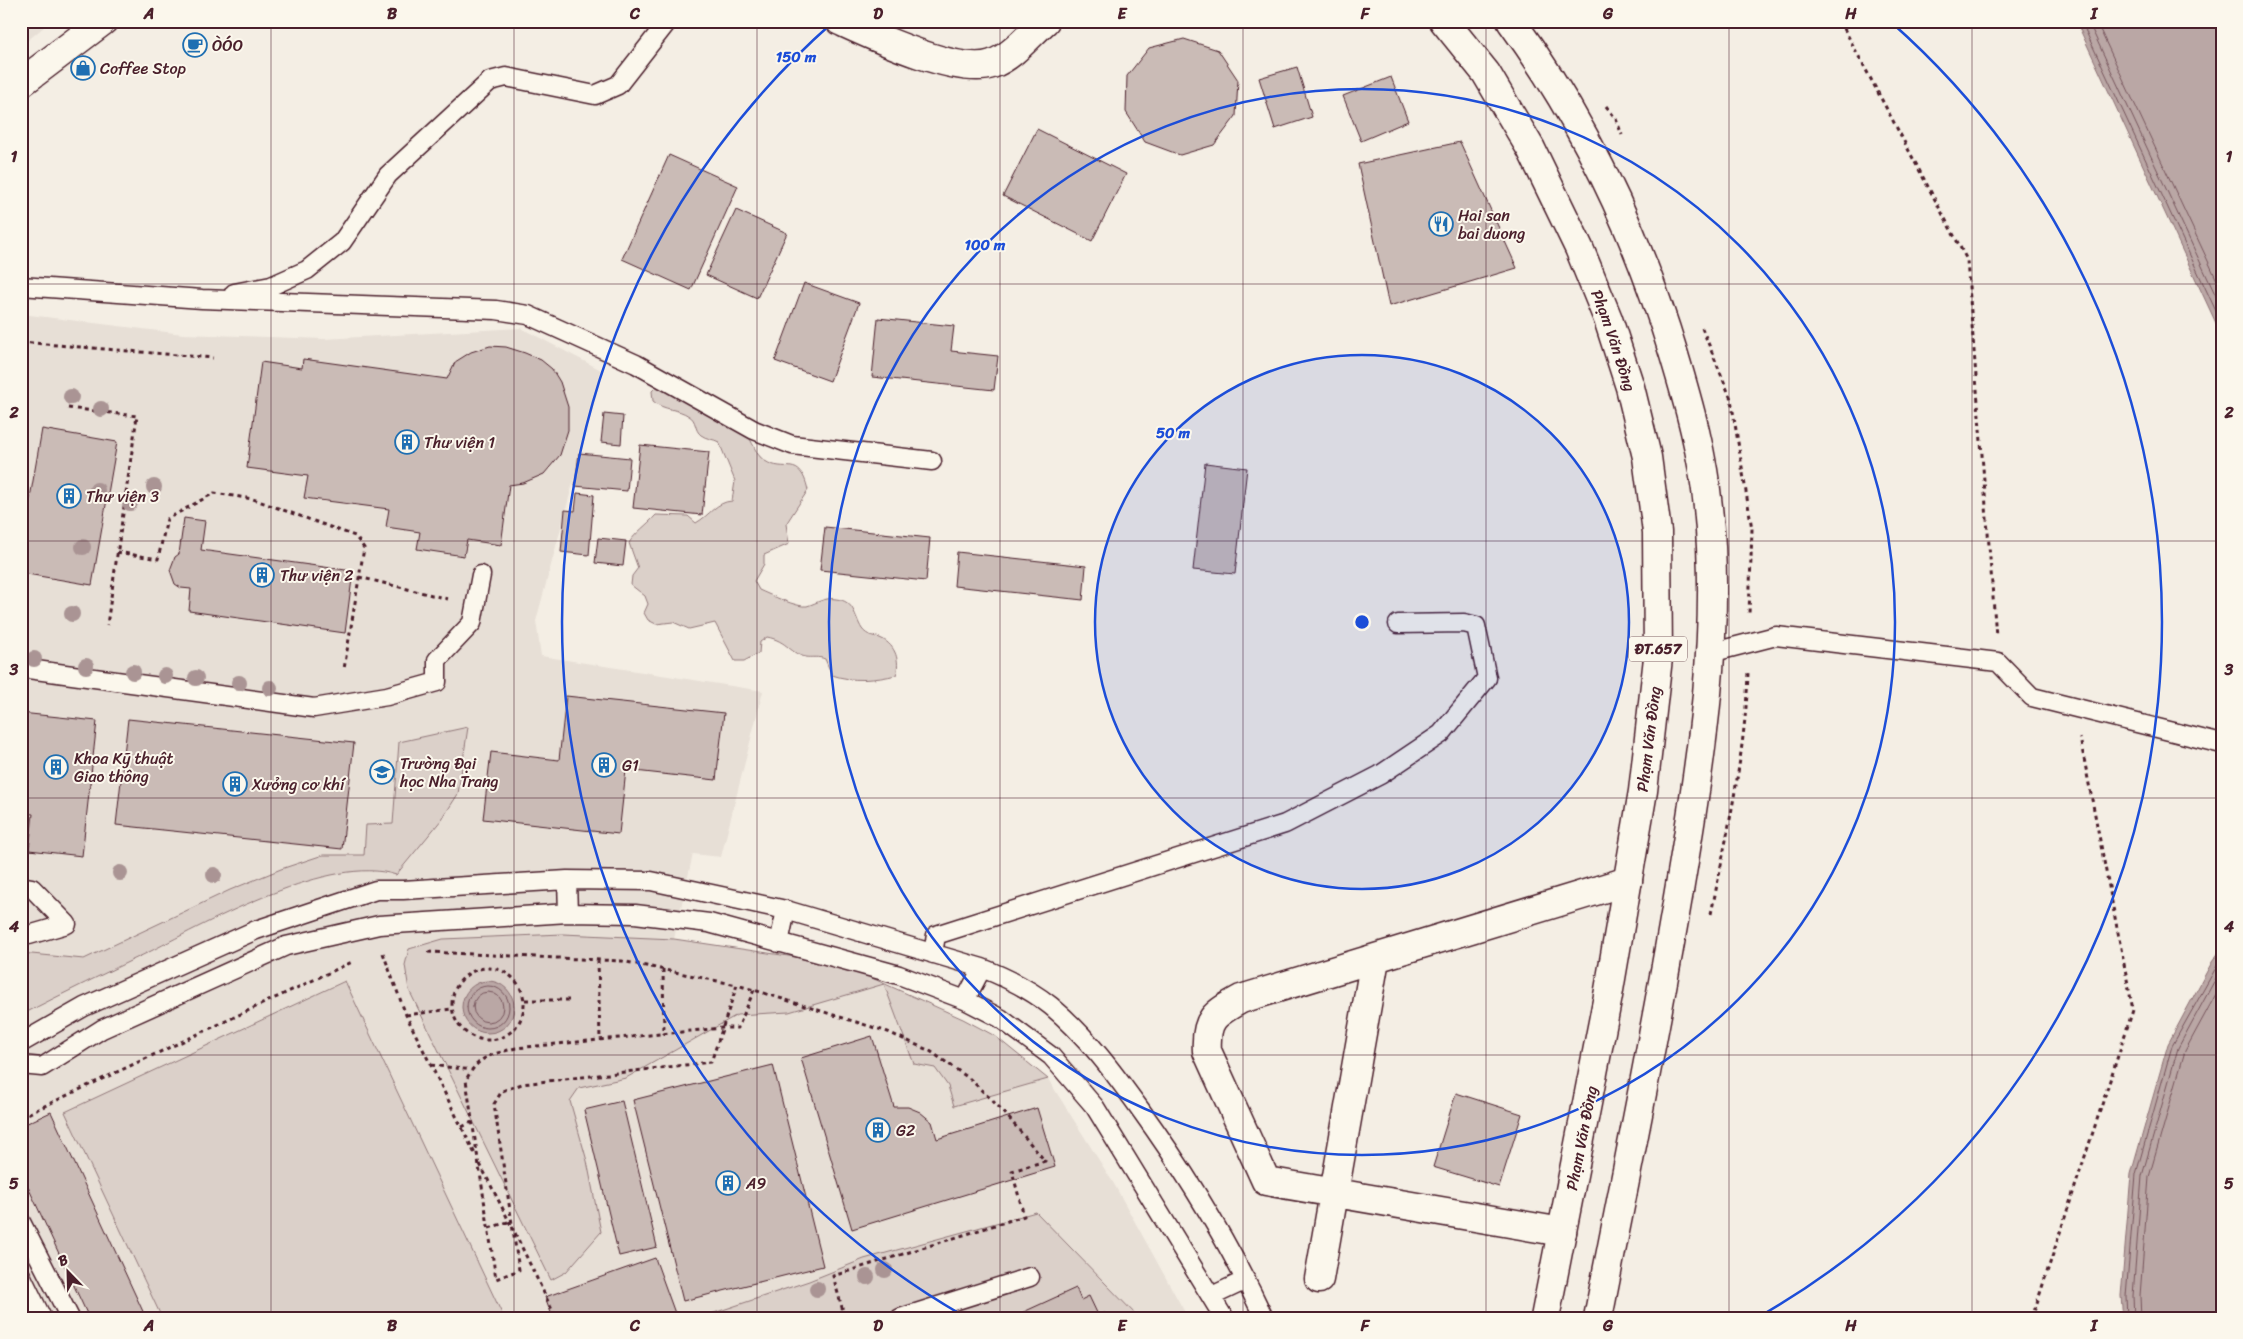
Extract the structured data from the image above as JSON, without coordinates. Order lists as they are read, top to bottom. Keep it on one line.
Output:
{"streets":{"main road":["Phạm Văn Đồng","ĐT.657"]},"places":{"cafe":["ÒÓO"],"shop":["Coffee Stop"],"restaurant":["Hai san bai duong"],"building":["Thư viện 1","Thư viện 3","Thư viện 2","G1","Khoa Kỹ thuật Giao thông","Xưởng cơ khí","G2","A9"],"school or university":["Trường Đại học Nha Trang"]},"north":"top left","grid":{"columns":["A","B","C","D","E","F","G","H","I"],"rows":["1","2","3","4","5"]},"rings":["150 m","100 m","50 m"]}
